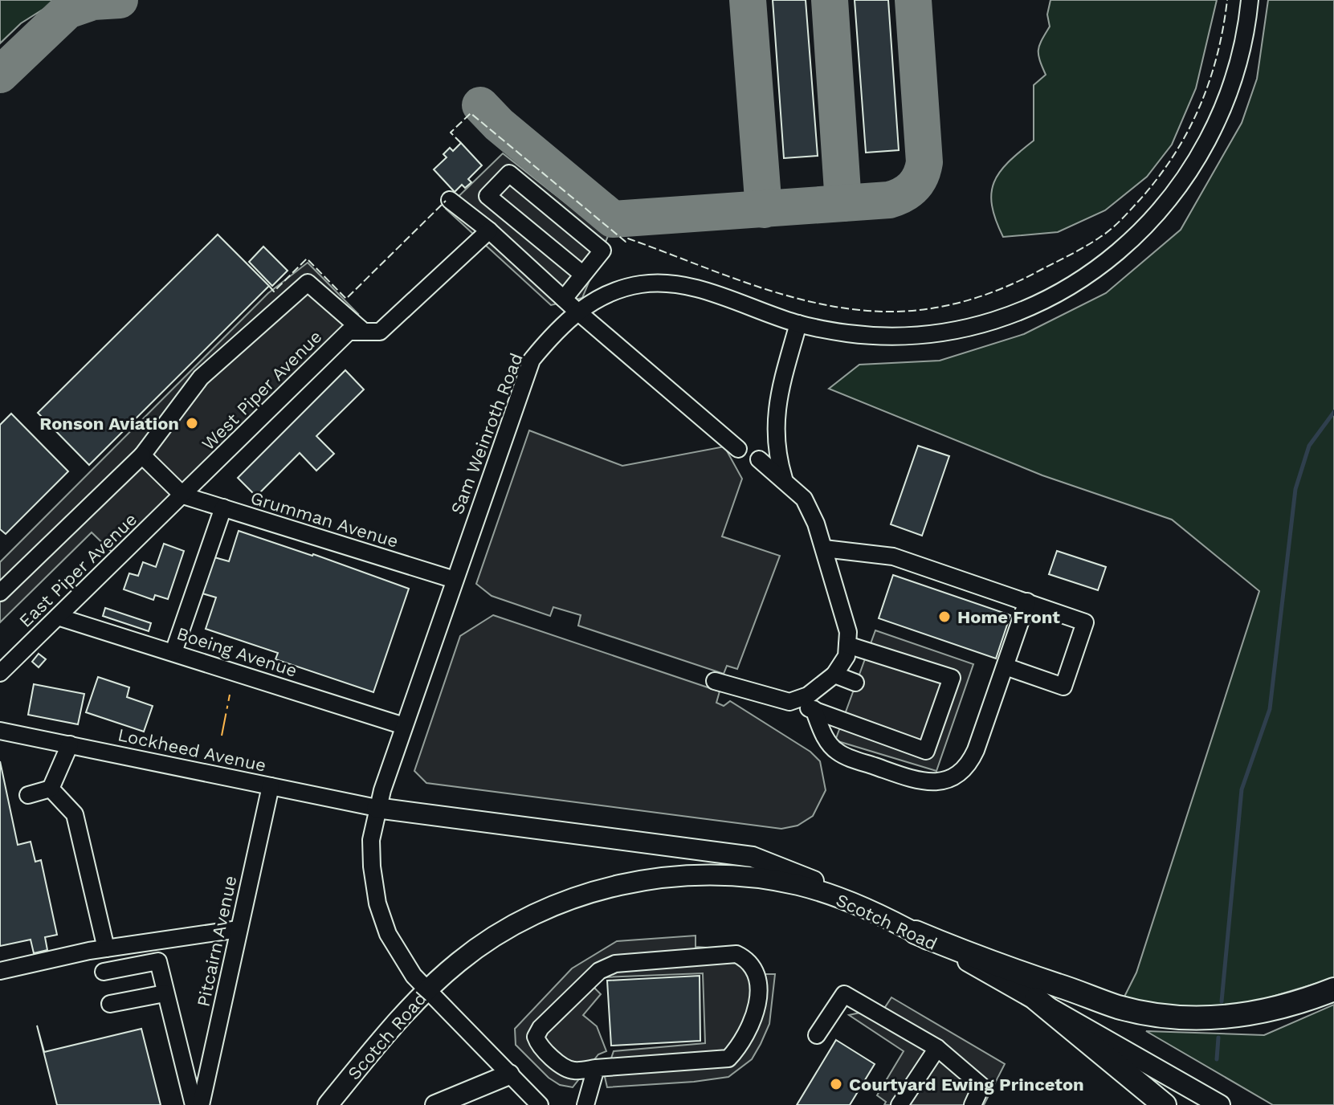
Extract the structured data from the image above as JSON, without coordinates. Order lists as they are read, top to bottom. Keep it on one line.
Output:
{"streets":{"main road":["Scotch Road"],"street":["West Piper Avenue","Sam Weinroth Road","Grumman Avenue","East Piper Avenue","Boeing Avenue","Lockheed Avenue","Pitcairn Avenue"]},"crossings":[["West Piper Avenue","Grumman Avenue"],["West Piper Avenue","East Piper Avenue"],["Sam Weinroth Road","Grumman Avenue"],["Sam Weinroth Road","Boeing Avenue"],["Sam Weinroth Road","Lockheed Avenue"],["Sam Weinroth Road","Scotch Road"],["Grumman Avenue","East Piper Avenue"],["East Piper Avenue","Boeing Avenue"],["Lockheed Avenue","Pitcairn Avenue"]],"places":["Ronson Aviation","Home Front","Courtyard Ewing Princeton"]}
